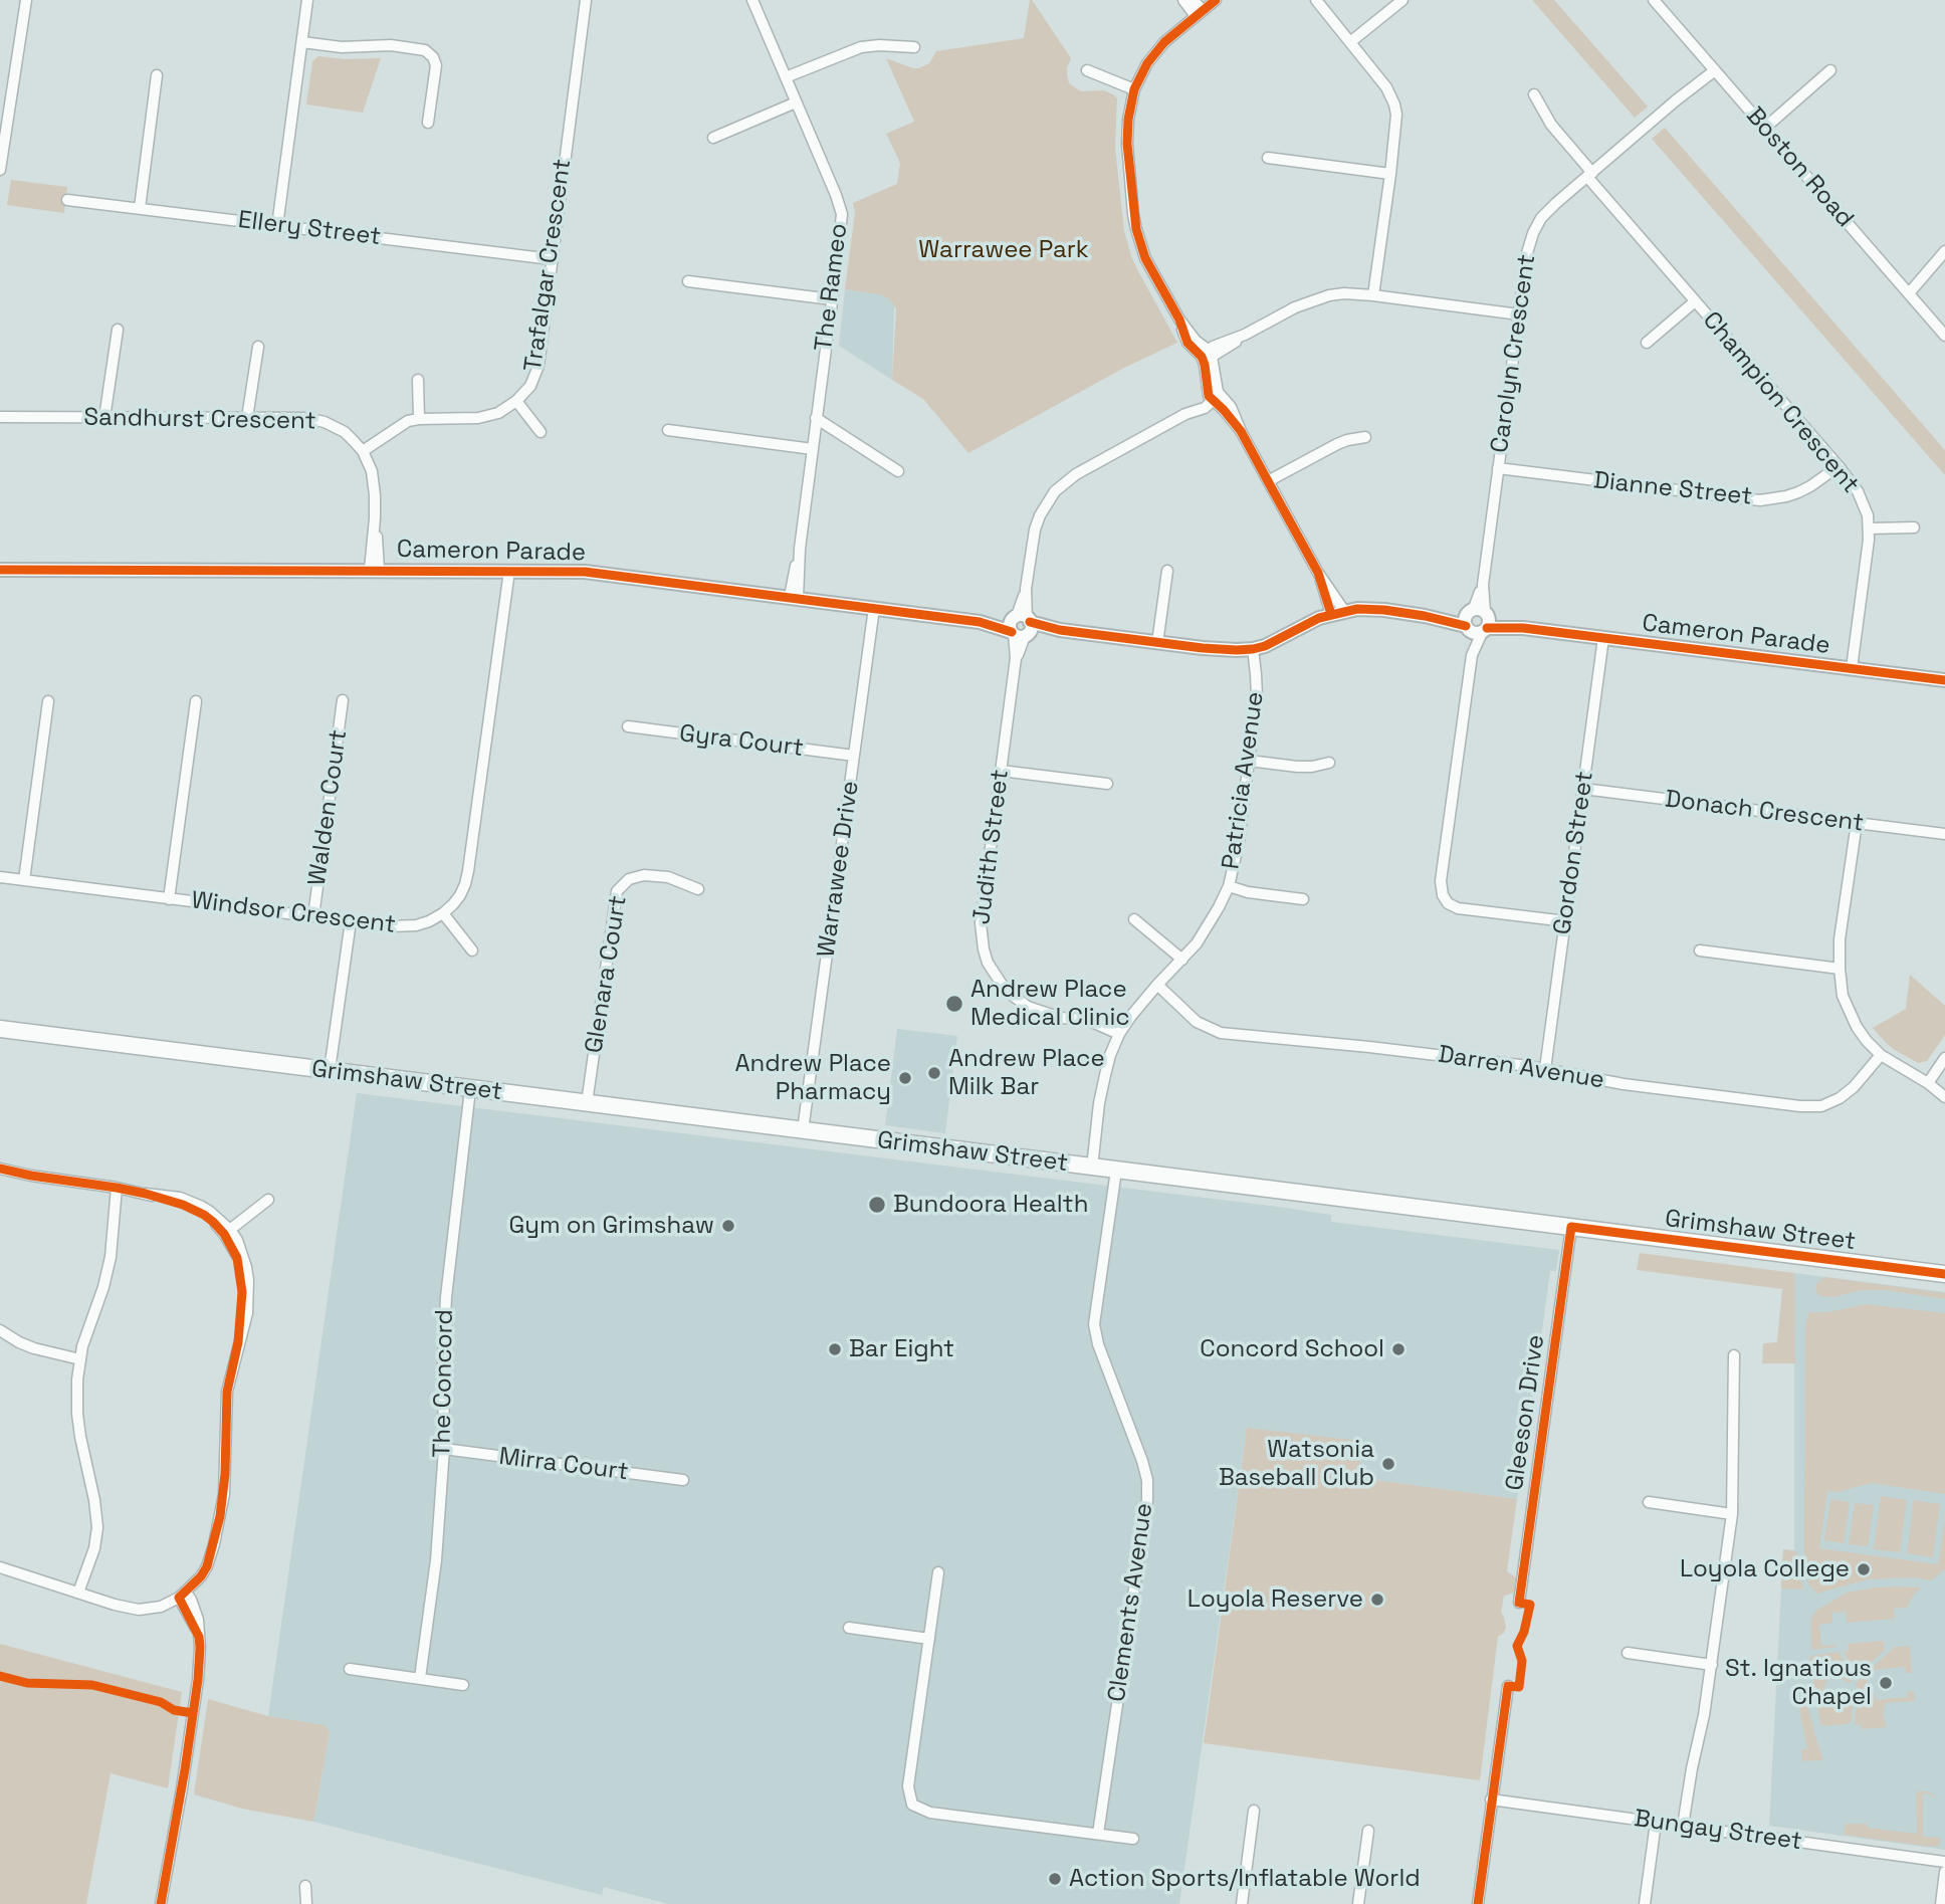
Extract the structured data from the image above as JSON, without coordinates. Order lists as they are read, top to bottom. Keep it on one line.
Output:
{"streets":{"main road":["Grimshaw Street"],"street":["Boston Road","Ellery Street","Trafalgar Crescent","The Rameo","Carolyn Crescent","Champion Crescent","Sandhurst Crescent","Dianne Street","Cameron Parade","Gyra Court","Patricia Avenue","Walden Court","Donach Crescent","Judith Street","Gordon Street","Warrawee Drive","Windsor Crescent","Glenara Court","Darren Avenue","The Concord","Gleeson Drive","Mirra Court","Clements Avenue","Bungay Street"]},"crossings":[["Boston Road","Carolyn Crescent"],["Ellery Street","Trafalgar Crescent"],["Trafalgar Crescent","Sandhurst Crescent"],["The Rameo","Cameron Parade"],["Carolyn Crescent","Champion Crescent"],["Carolyn Crescent","Dianne Street"],["Carolyn Crescent","Cameron Parade"],["Carolyn Crescent","Gordon Street"],["Champion Crescent","Dianne Street"],["Champion Crescent","Cameron Parade"],["Cameron Parade","Patricia Avenue"],["Cameron Parade","Judith Street"],["Cameron Parade","Gordon Street"],["Cameron Parade","Warrawee Drive"],["Gyra Court","Warrawee Drive"],["Patricia Avenue","Judith Street"],["Patricia Avenue","Darren Avenue"],["Patricia Avenue","Grimshaw Street"],["Walden Court","Windsor Crescent"],["Donach Crescent","Gordon Street"],["Gordon Street","Darren Avenue"],["Warrawee Drive","Grimshaw Street"],["Glenara Court","Grimshaw Street"],["Grimshaw Street","The Concord"],["Grimshaw Street","Gleeson Drive"],["Grimshaw Street","Clements Avenue"],["The Concord","Mirra Court"]],"parks":["Warrawee Park"],"places":["Andrew Place Medical Clinic","Andrew Place Milk Bar","Andrew Place Pharmacy","Bundoora Health","Gym on Grimshaw","Bar Eight","Concord School","Watsonia Baseball Club","Loyola College","Loyola Reserve","St. Ignatious Chapel","Action Sports/Inflatable World"]}
